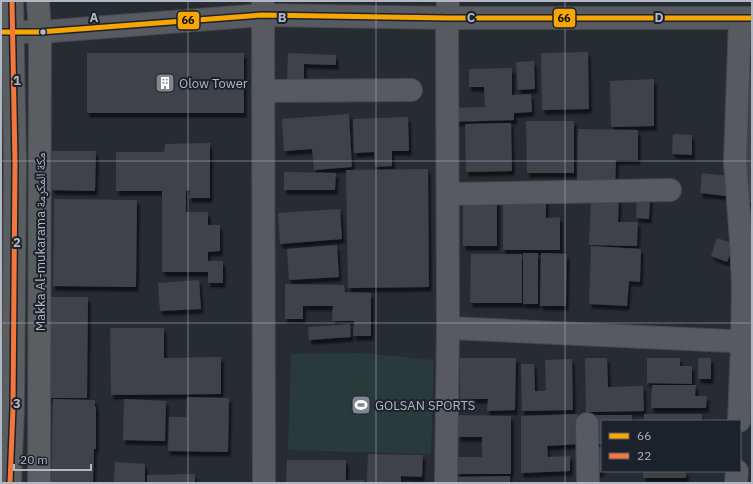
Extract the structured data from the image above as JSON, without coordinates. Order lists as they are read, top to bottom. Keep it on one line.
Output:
{"streets":{"highway":["Makka Al-mukarama مكة المكرمة"]},"places":{"building":["Olow Tower"],"sports":["GOLSAN SPORTS"]},"lines":["transit line 22","transit line 66"],"legend":["66","22"],"scale_bar":"20 m","grid":{"columns":["A","B","C","D"],"rows":["1","2","3"]}}
